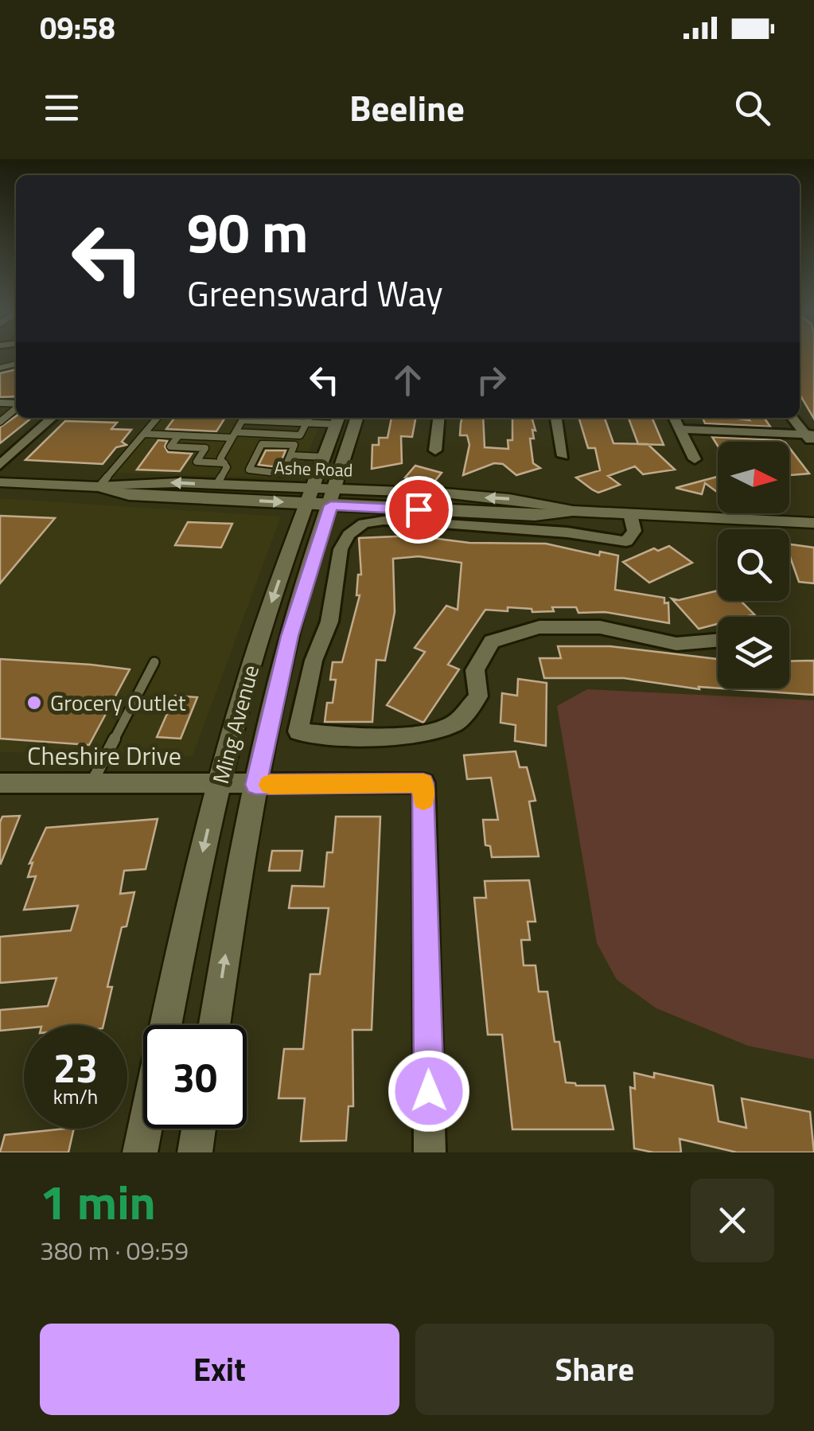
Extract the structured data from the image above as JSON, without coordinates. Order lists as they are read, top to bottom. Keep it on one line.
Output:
{"streets":{"main road":["Ashe Road","Ming Avenue"],"street":["Cheshire Drive"]},"crossings":[["Ashe Road","Ming Avenue"],["Ming Avenue","Cheshire Drive"]],"places":["Grocery Outlet"],"north":"right","page":{"status":"09:58","header":"Beeline","turn":["90 m","Greensward Way"],"speed":"23 km/h","limit":"30","heading":["1 min","380 m · 09:59"],"buttons":["Exit","Share"]}}
